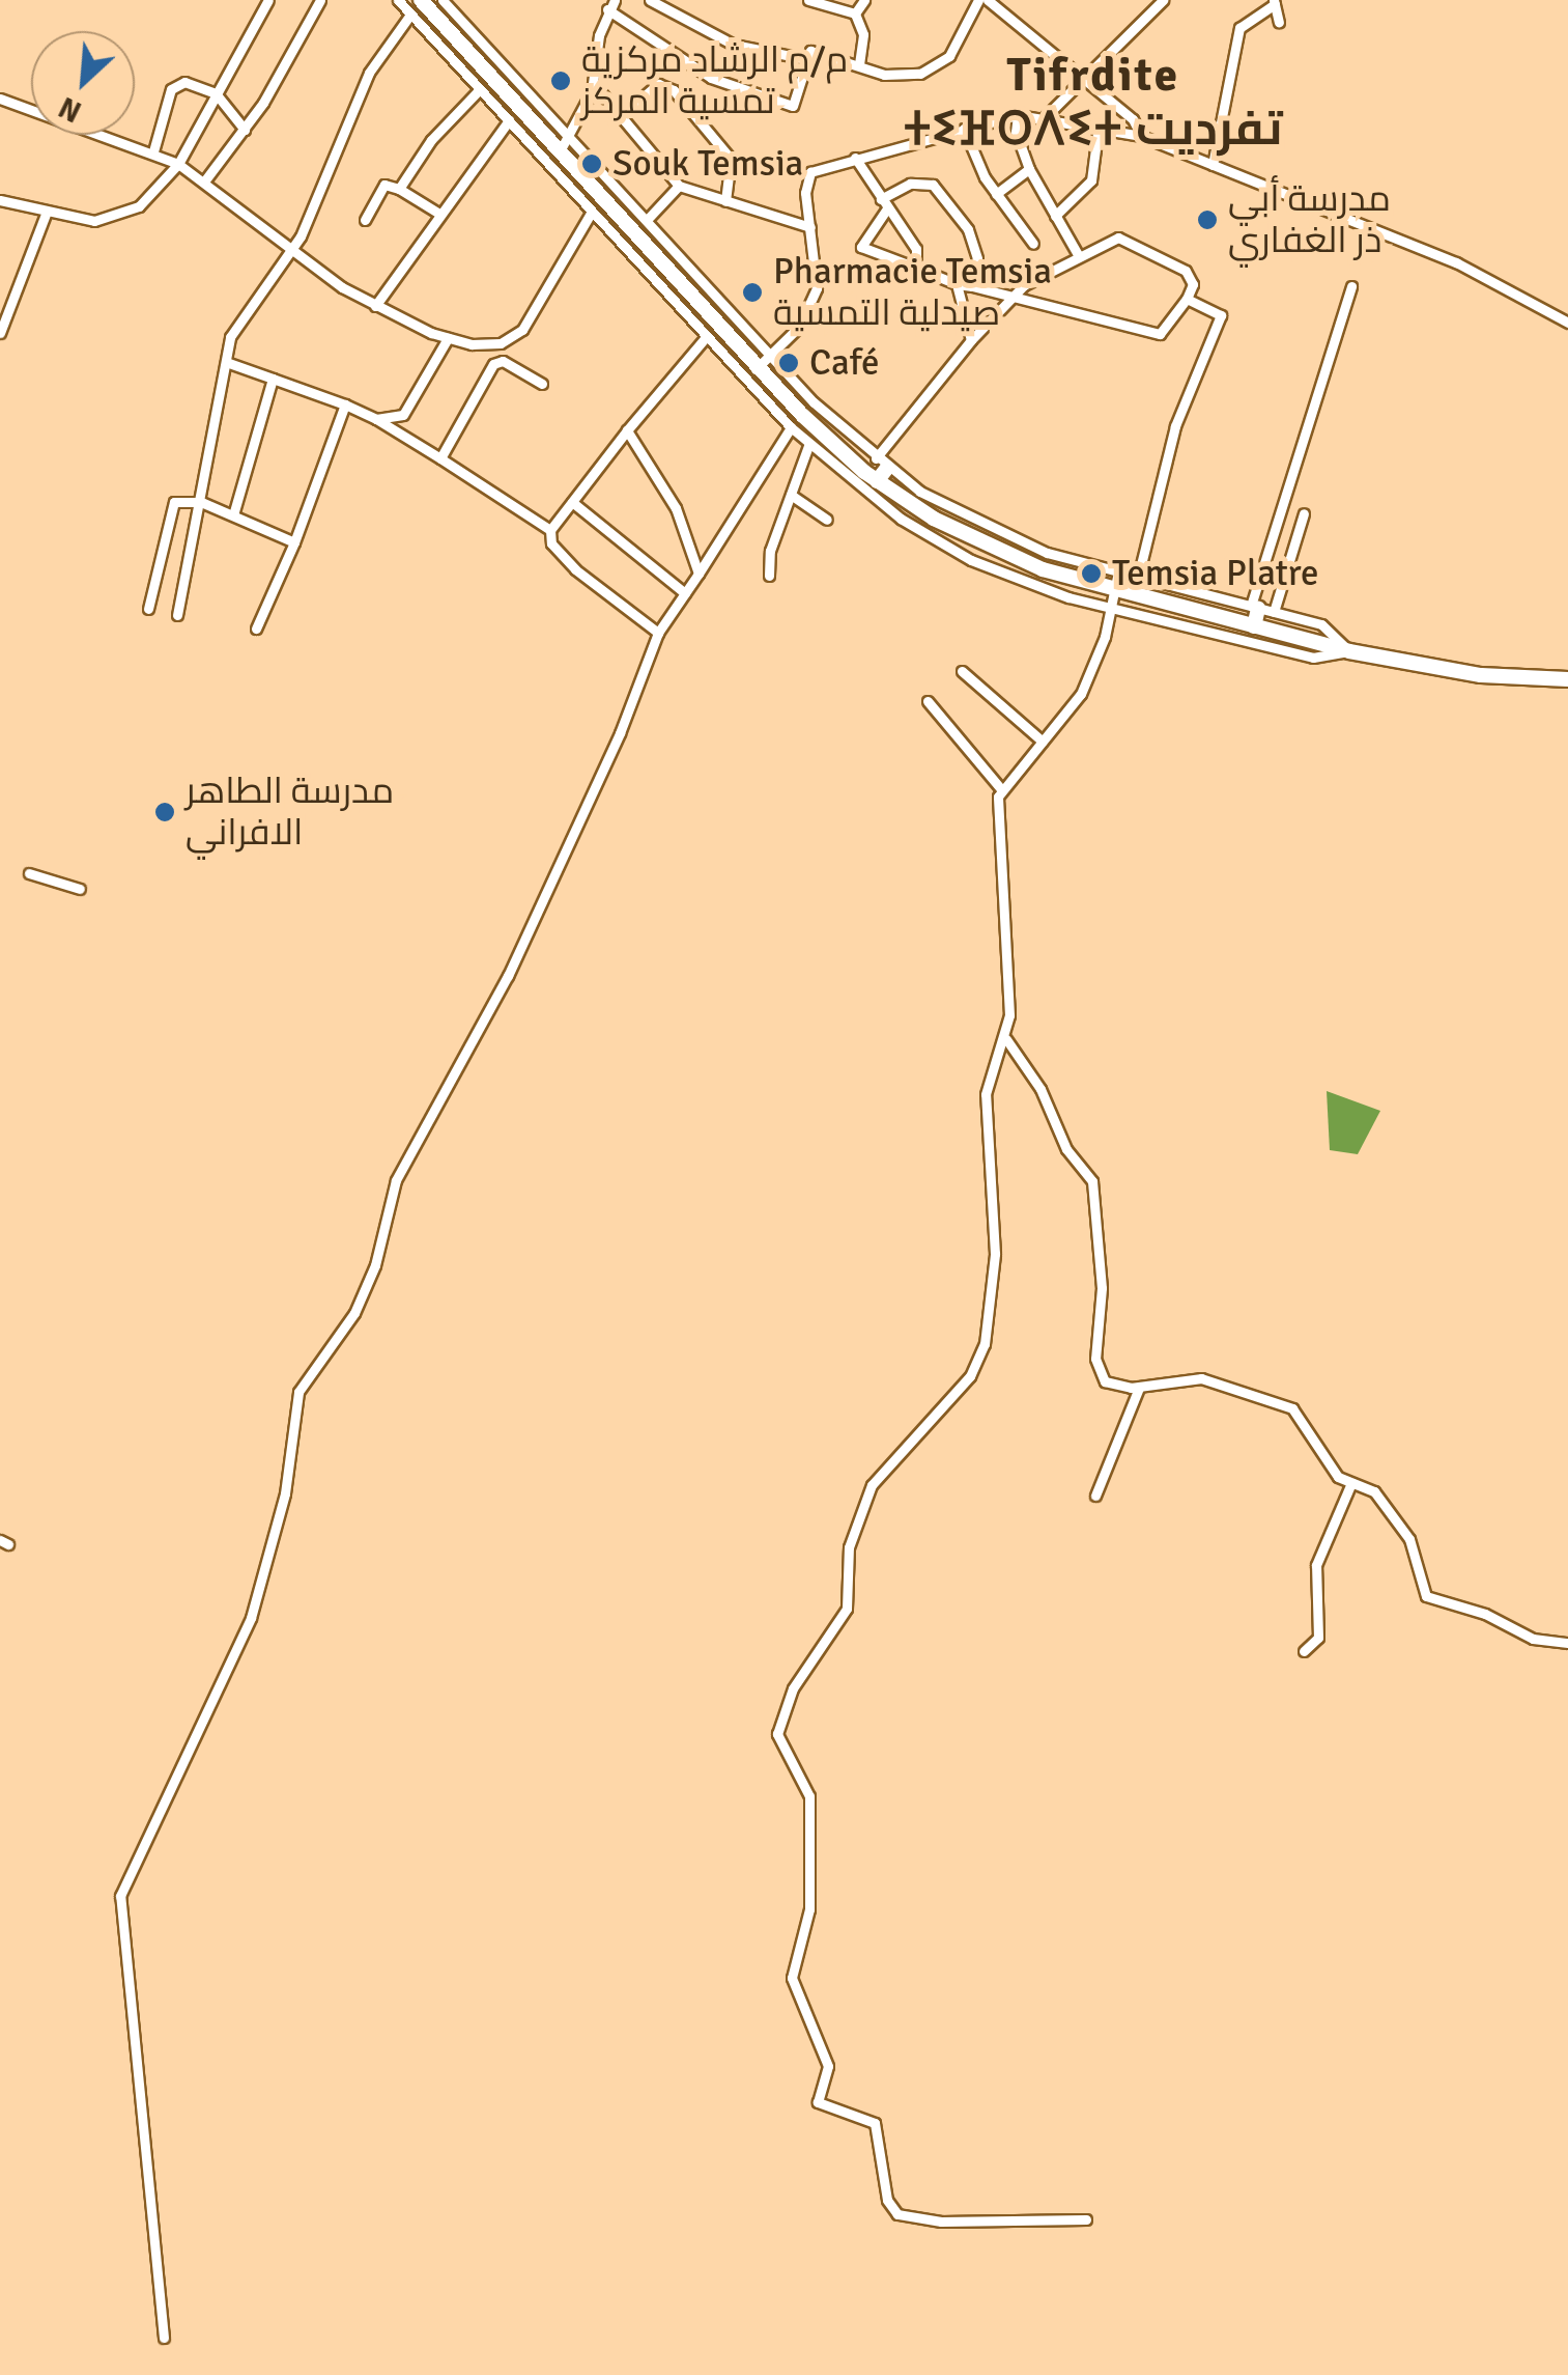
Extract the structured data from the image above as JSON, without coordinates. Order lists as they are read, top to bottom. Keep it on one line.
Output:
{"districts":["Tifrdite ⵜⵉⴼⵔⴷⵉⵜ تفرديت"],"places":["م/م الرشاد مركزية تمسية المركز","Souk Temsia","مدرسة أبي ذر الغفاري","Pharmacie Temsia صيدلية التمسية","Café","Temsia Platre","مدرسة الطاهر الافراني"],"north":"bottom left"}
